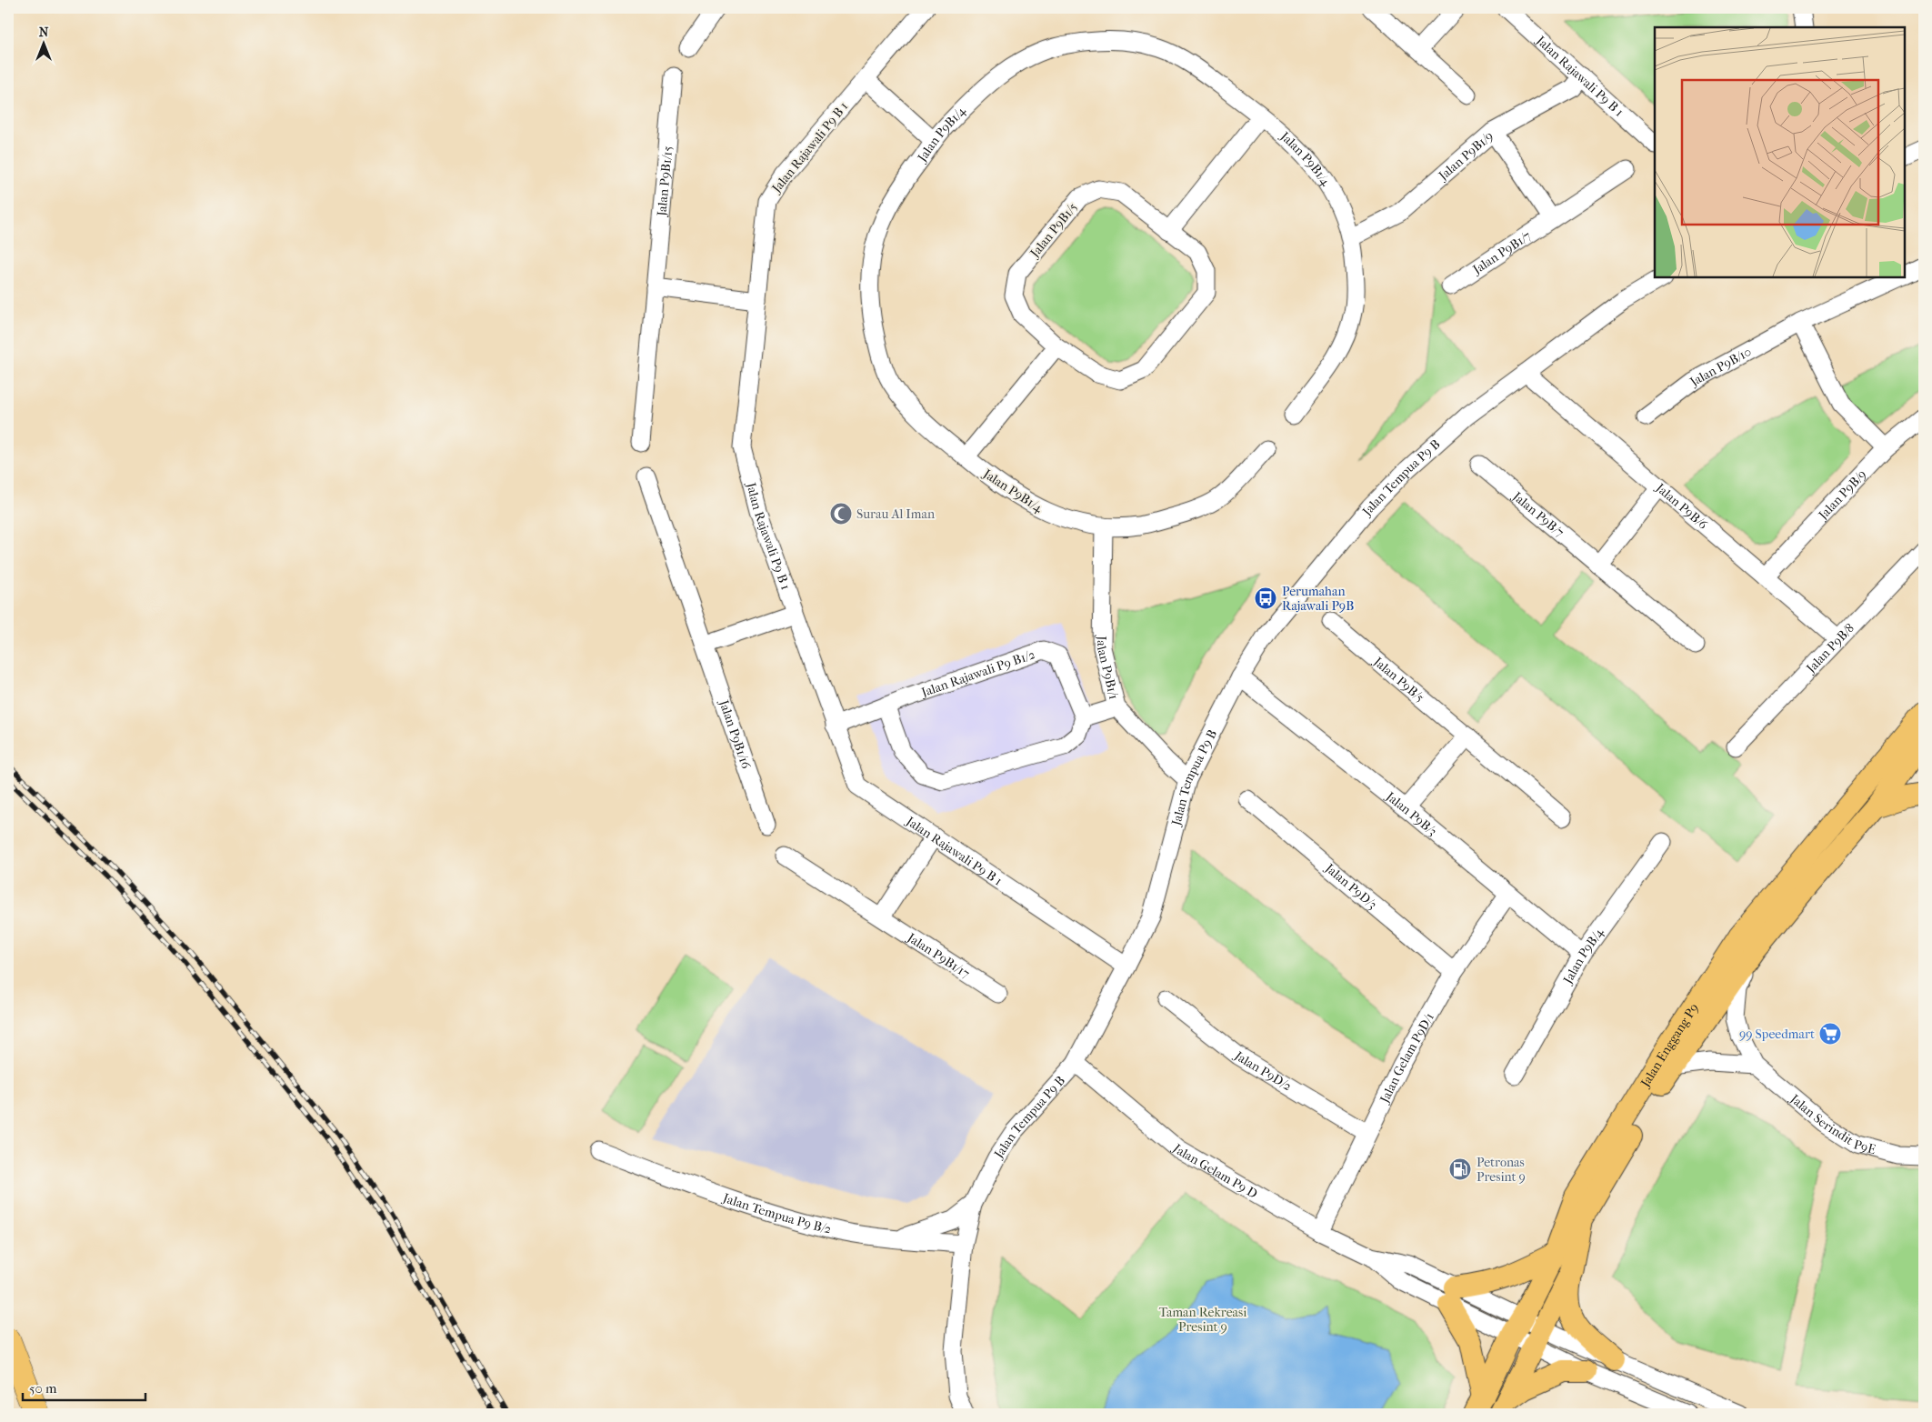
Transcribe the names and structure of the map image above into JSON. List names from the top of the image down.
{
  "streets": {
    "main road": ["Jalan Enggang P9"],
    "street": [
      "Jalan Rajawali P9 B 1",
      "Jalan P9B1/4",
      "Jalan P9B1/9",
      "Jalan P9B1/15",
      "Jalan P9B1/5",
      "Jalan P9B1/7",
      "Jalan P9B/10",
      "Jalan Tempua P9 B",
      "Jalan P9B/9",
      "Jalan P9B/6",
      "Jalan P9B/7",
      "Jalan P9B/8",
      "Jalan P9B1/1",
      "Jalan Rajawali P9 B1/2",
      "Jalan P9B/5",
      "Jalan P9B1/16",
      "Jalan P9B/3",
      "Jalan P9D/3",
      "Jalan P9B1/17",
      "Jalan P9B/4",
      "Jalan Gelam P9D/1",
      "Jalan P9D/2",
      "Jalan Serindit P9E",
      "Jalan Gelam P9 D",
      "Jalan Tempua P9 B/2"
    ]
  },
  "crossings": [
    ["Jalan Rajawali P9 B 1", "Jalan P9B1/9"],
    ["Jalan Rajawali P9 B 1", "Jalan Tempua P9 B"],
    ["Jalan Rajawali P9 B 1", "Jalan Rajawali P9 B1/2"],
    ["Jalan P9B1/4", "Jalan P9B1/9"],
    ["Jalan P9B1/4", "Jalan P9B1/1"],
    ["Jalan Tempua P9 B", "Jalan P9B/6"],
    ["Jalan Tempua P9 B", "Jalan P9B1/1"],
    ["Jalan Tempua P9 B", "Jalan P9B/3"],
    ["Jalan Tempua P9 B", "Jalan Gelam P9 D"],
    ["Jalan Tempua P9 B", "Jalan Tempua P9 B/2"],
    ["Jalan P9B/9", "Jalan P9B/6"],
    ["Jalan P9B/6", "Jalan P9B/8"],
    ["Jalan P9B/3", "Jalan P9B/4"],
    ["Jalan P9B/3", "Jalan Gelam P9D/1"],
    ["Jalan P9D/3", "Jalan Gelam P9D/1"],
    ["Jalan Enggang P9", "Jalan Serindit P9E"],
    ["Jalan Enggang P9", "Jalan Gelam P9 D"],
    ["Jalan Gelam P9D/1", "Jalan P9D/2"],
    ["Jalan Gelam P9D/1", "Jalan Gelam P9 D"]
  ],
  "parks": ["Taman Rekreasi Presint 9"],
  "places": {
    "mosque": ["Surau Al Iman"],
    "bus stop": ["Perumahan Rajawali P9B"],
    "supermarket": ["99 Speedmart"],
    "fuel station": ["Petronas Presint 9"]
  },
  "scale_bar": "50 m",
  "north": "top"
}
